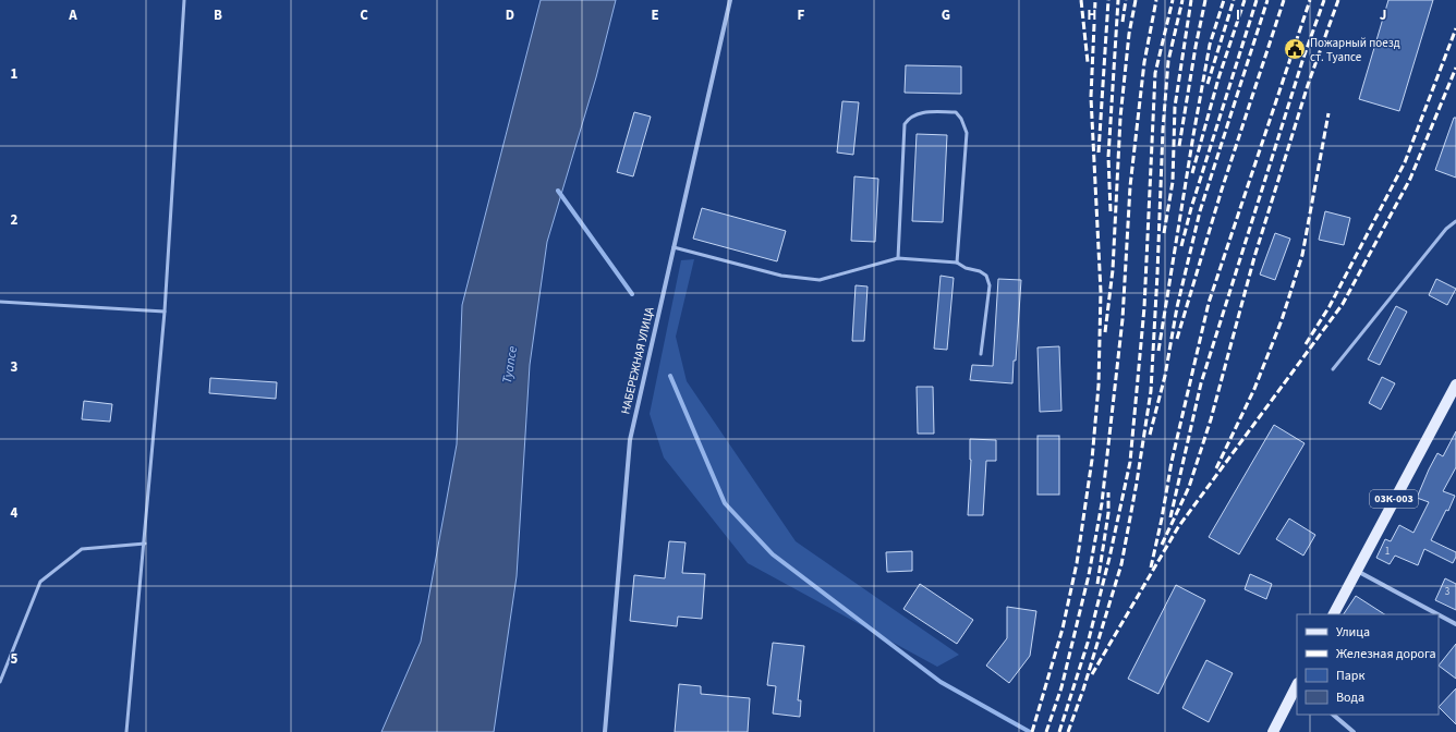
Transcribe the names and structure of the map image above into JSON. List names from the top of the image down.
{
  "streets": {
    "main road": ["03К-003"],
    "street": ["НАБЕРЕЖНАЯ УЛИЦА"]
  },
  "water": ["Туапсе"],
  "places": {
    "public building": ["Пожарный поезд ст. Туапсе"]
  },
  "house_numbers": ["1", "3"],
  "legend": [
    "Улица",
    "Железная дорога",
    "Парк",
    "Вода"
  ],
  "grid": {
    "columns": [
      "A",
      "B",
      "C",
      "D",
      "E",
      "F",
      "G",
      "H",
      "I",
      "J"
    ],
    "rows": [
      "1",
      "2",
      "3",
      "4",
      "5"
    ]
  }
}
